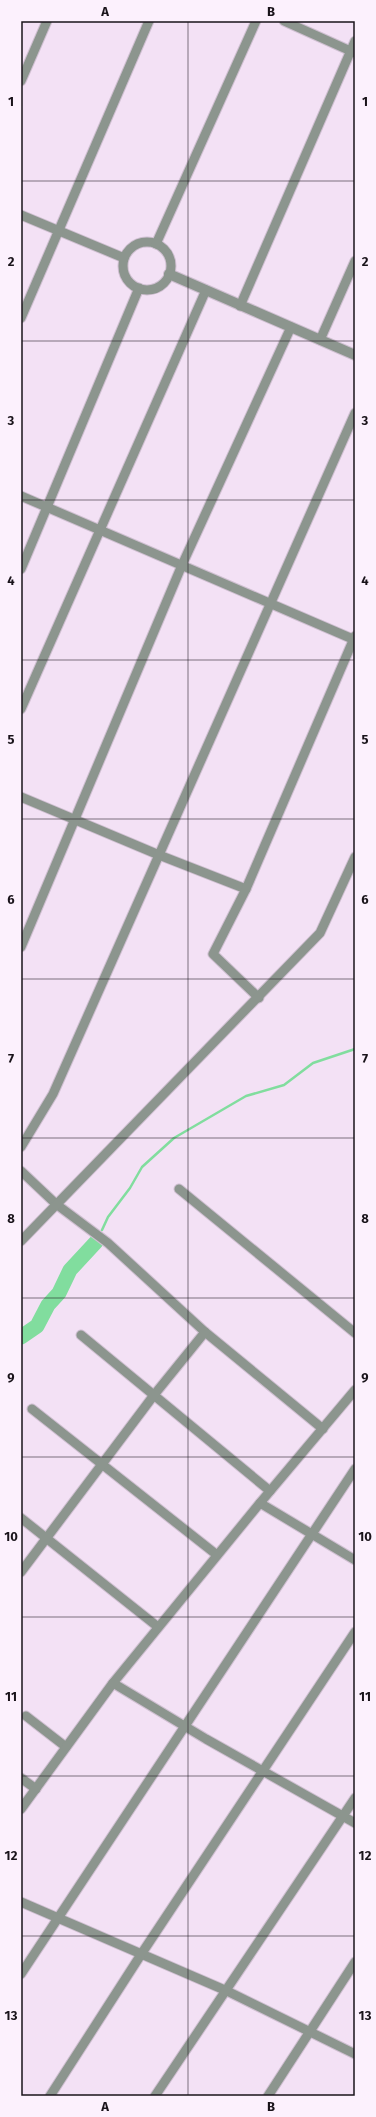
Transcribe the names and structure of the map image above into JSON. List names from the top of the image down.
{
  "grid": {
    "columns": ["A", "B"],
    "rows": [
      "1",
      "2",
      "3",
      "4",
      "5",
      "6",
      "7",
      "8",
      "9",
      "10",
      "11",
      "12",
      "13"
    ]
  }
}
